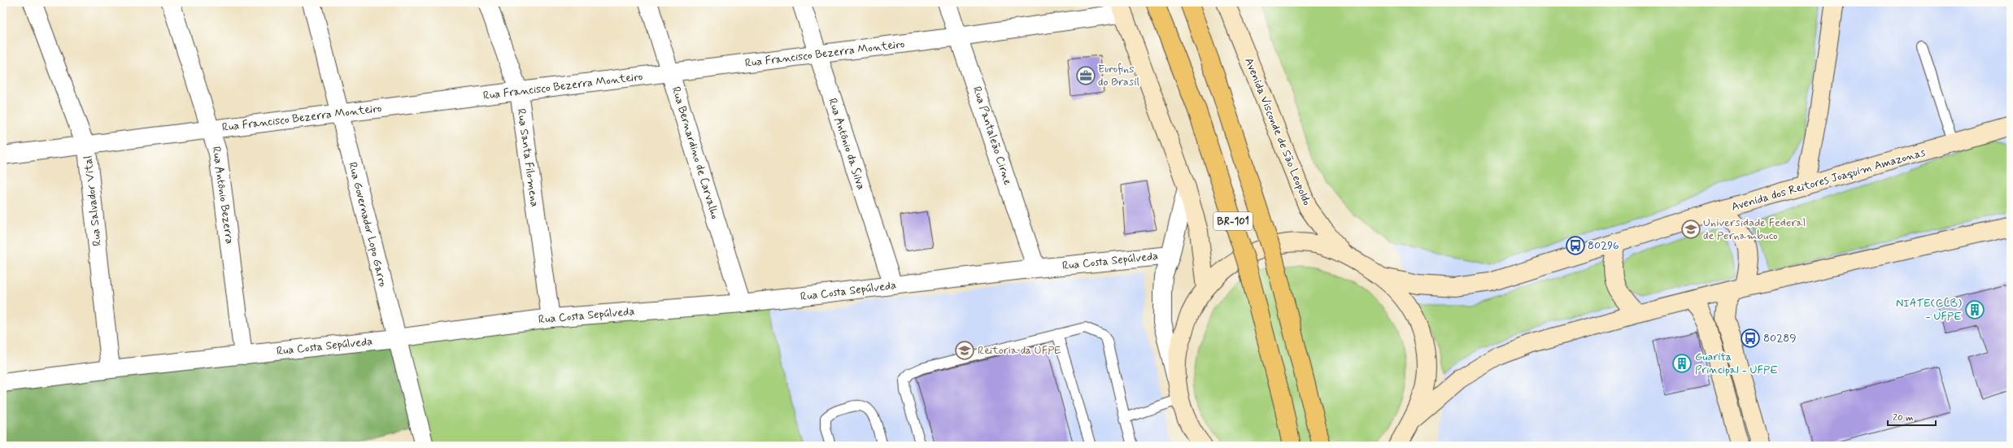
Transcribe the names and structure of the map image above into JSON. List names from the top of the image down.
{
  "streets": {
    "highway": ["BR-101"],
    "street": [
      "Rua Francisco Bezerra Monteiro",
      "Avenida Visconde de São Leopoldo",
      "Rua Pantaleão Cirne",
      "Rua Antônio da Silva",
      "Rua Bernardino de Carvalho",
      "Rua Santa Filomena",
      "Avenida dos Reitores Joaquim Amazonas",
      "Rua Antônio Bezerra",
      "Rua Salvador Vital",
      "Rua Governador Lopo Garro",
      "Rua Costa Sepúlveda"
    ]
  },
  "crossings": [
    ["Rua Francisco Bezerra Monteiro", "Rua Pantaleão Cirne"],
    ["Rua Francisco Bezerra Monteiro", "Rua Antônio da Silva"],
    ["Rua Francisco Bezerra Monteiro", "Rua Bernardino de Carvalho"],
    ["Rua Francisco Bezerra Monteiro", "Rua Santa Filomena"],
    ["Rua Francisco Bezerra Monteiro", "Rua Antônio Bezerra"],
    ["Rua Francisco Bezerra Monteiro", "Rua Salvador Vital"],
    ["Rua Francisco Bezerra Monteiro", "Rua Governador Lopo Garro"],
    ["Rua Pantaleão Cirne", "Rua Costa Sepúlveda"],
    ["Rua Antônio da Silva", "Rua Costa Sepúlveda"],
    ["Rua Bernardino de Carvalho", "Rua Costa Sepúlveda"],
    ["Rua Santa Filomena", "Rua Costa Sepúlveda"],
    ["Rua Antônio Bezerra", "Rua Costa Sepúlveda"],
    ["Rua Salvador Vital", "Rua Costa Sepúlveda"],
    ["Rua Governador Lopo Garro", "Rua Costa Sepúlveda"]
  ],
  "places": {
    "office": ["Eurofins do Brasil"],
    "school or university": ["Universidade Federal de Pernambuco", "Reitoria da UFPE"],
    "bus stop": ["80296", "80289"],
    "building": ["NIATE(CCB) - UFPE", "Guarita Principal - UFPE"]
  },
  "scale_bar": "20 m"
}
